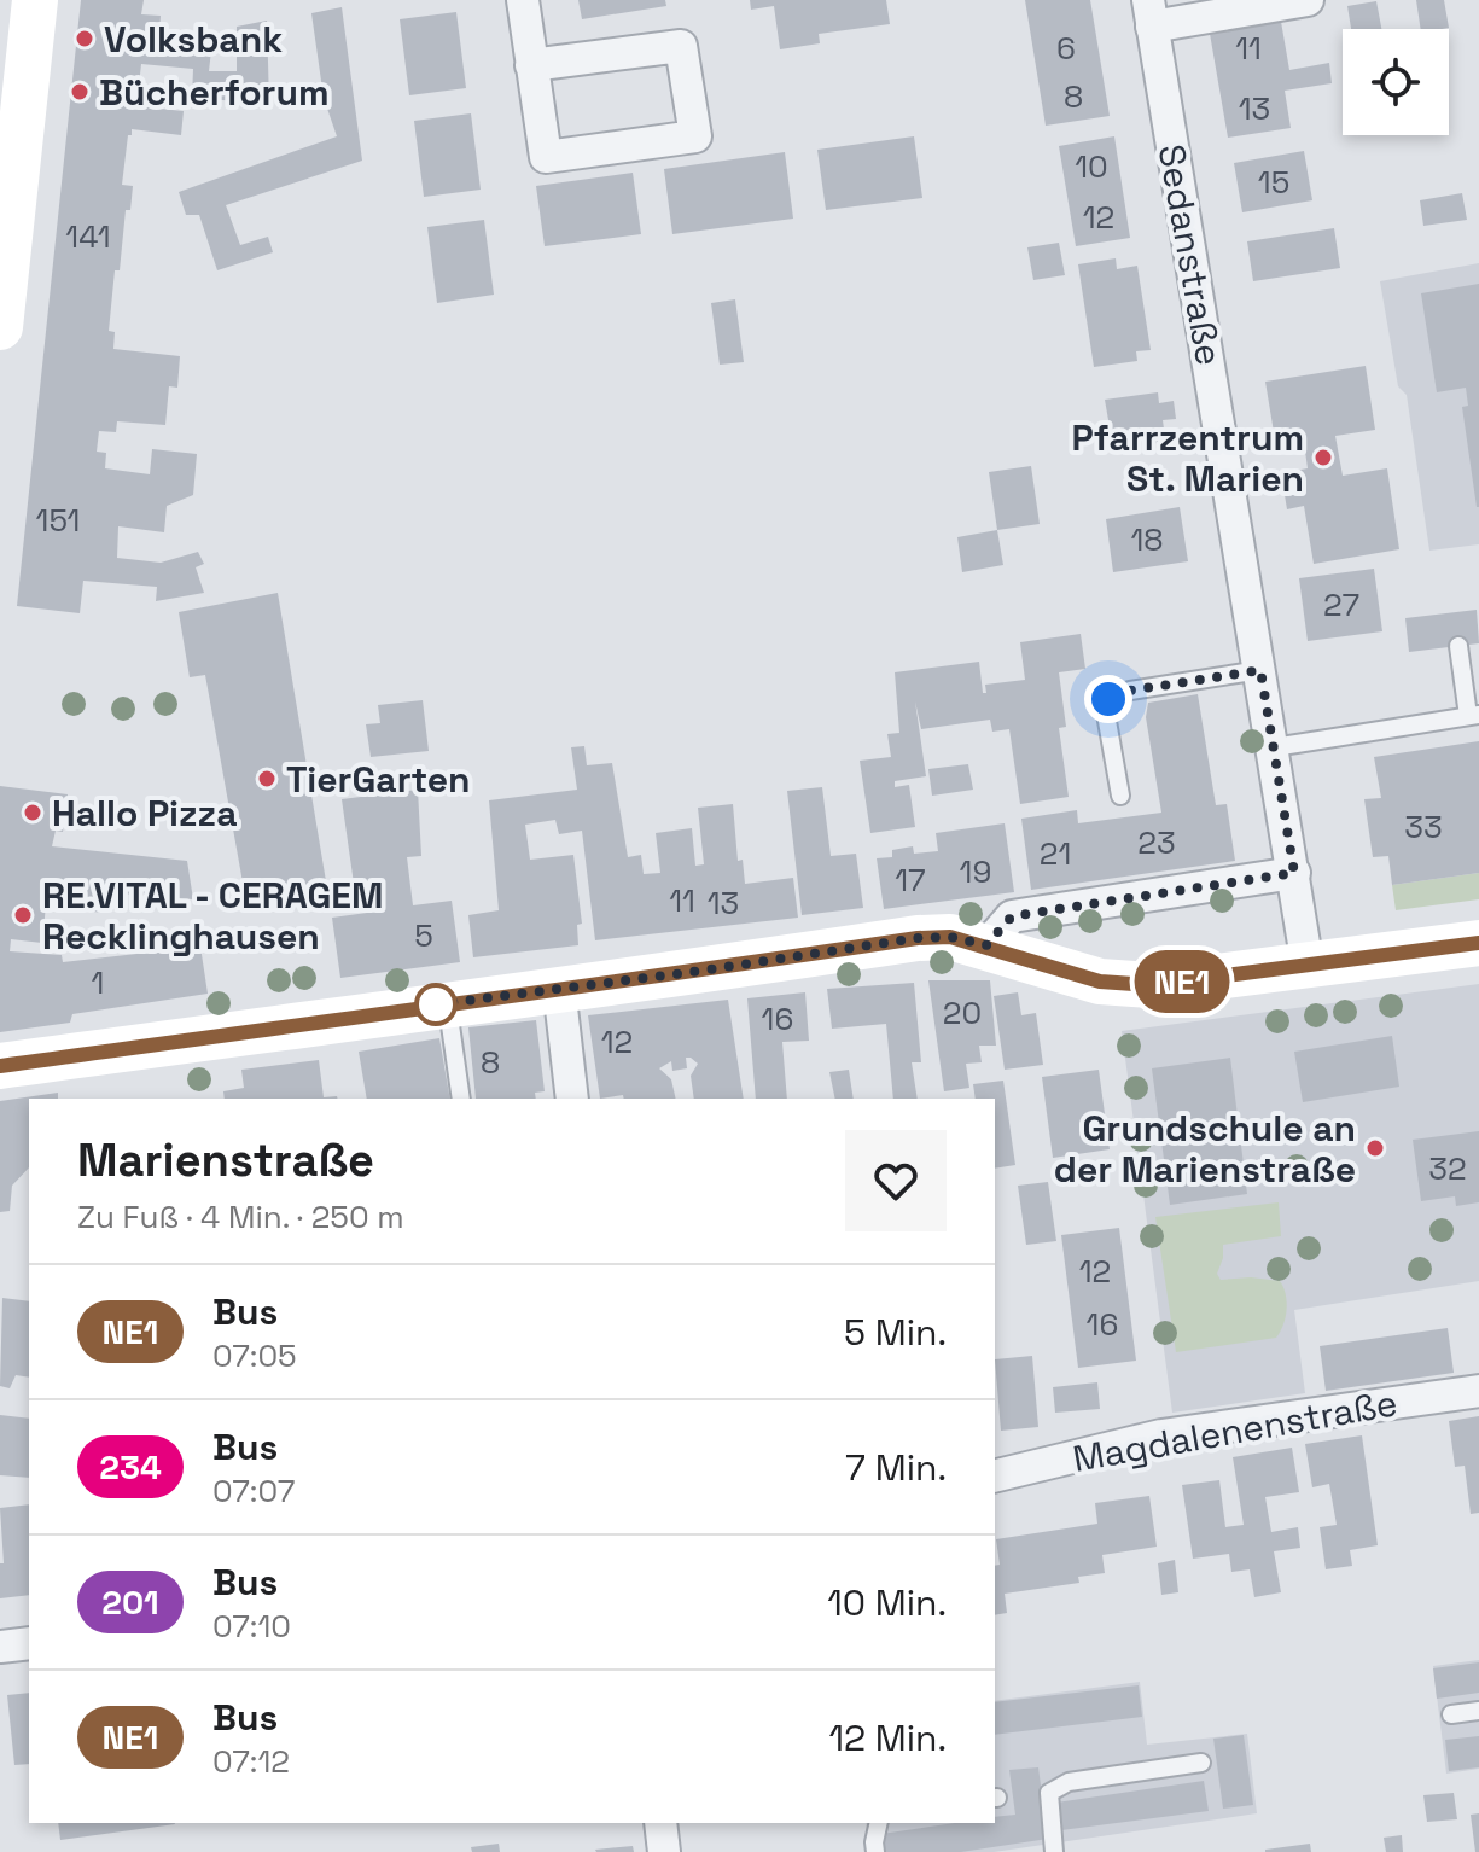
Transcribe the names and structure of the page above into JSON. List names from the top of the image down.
{
  "streets": {
    "street": ["Sedanstraße", "Magdalenenstraße"]
  },
  "places": [
    "Volksbank",
    "Bücherforum",
    "Pfarrzentrum St. Marien",
    "TierGarten",
    "Hallo Pizza",
    "RE.VITAL - CERAGEM Recklinghausen",
    "Grundschule an der Marienstraße"
  ],
  "lines": ["bus line NE1"],
  "house_numbers": [
    "6",
    "11",
    "8",
    "13",
    "10",
    "15",
    "12",
    "141",
    "151",
    "18",
    "27",
    "33",
    "23",
    "21",
    "19",
    "17",
    "11",
    "13",
    "5",
    "1",
    "20",
    "16",
    "12",
    "8",
    "32",
    "12",
    "16"
  ],
  "page": {
    "on_map": "NE1",
    "heading": ["Marienstraße", "Zu Fuß · 4 Min. · 250 m"],
    "list": [
      {
        "mark": "NE1",
        "name": "Bus",
        "note": "07:05",
        "value": "5 Min."
      },
      {
        "mark": "234",
        "name": "Bus",
        "note": "07:07",
        "value": "7 Min."
      },
      {
        "mark": "201",
        "name": "Bus",
        "note": "07:10",
        "value": "10 Min."
      },
      {
        "mark": "NE1",
        "name": "Bus",
        "note": "07:12",
        "value": "12 Min."
      }
    ]
  }
}
